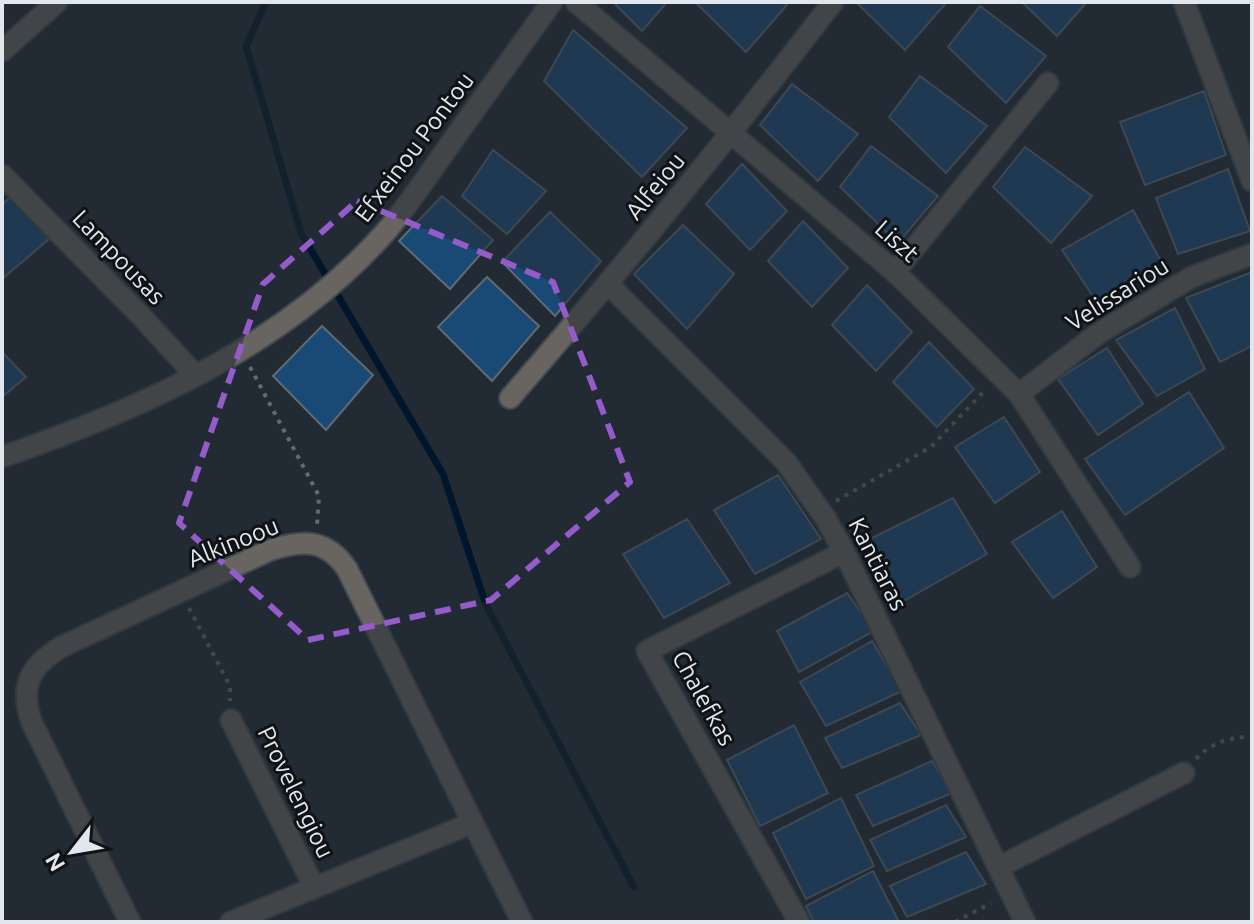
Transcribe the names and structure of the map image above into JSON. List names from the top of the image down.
{
  "streets": {
    "street": [
      "Efxeinou Pontou",
      "Alfeiou",
      "Liszt",
      "Lampousas",
      "Velissariou",
      "Alkinoou",
      "Kantiaras",
      "Chalefkas",
      "Provelengiou"
    ]
  },
  "crossings": [
    ["Efxeinou Pontou", "Lampousas"],
    ["Alfeiou", "Liszt"],
    ["Alfeiou", "Kantiaras"],
    ["Liszt", "Velissariou"],
    ["Alkinoou", "Provelengiou"],
    ["Kantiaras", "Chalefkas"]
  ],
  "north": "bottom left"
}
